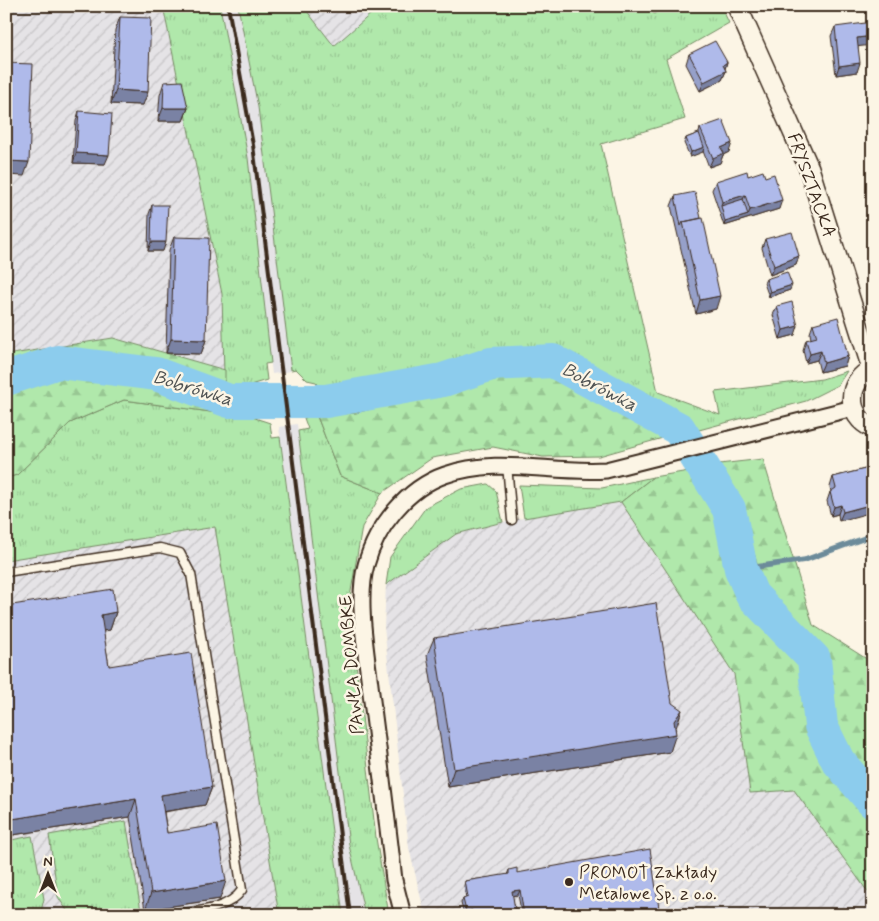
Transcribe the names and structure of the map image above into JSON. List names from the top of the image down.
{
  "streets": {
    "street": ["FRYSZTACKA", "PAWŁA DOMBKE"]
  },
  "water": ["Bobrówka"],
  "places": ["PROMOT Zakłady Metalowe Sp. z o.o."],
  "north": "top"
}
